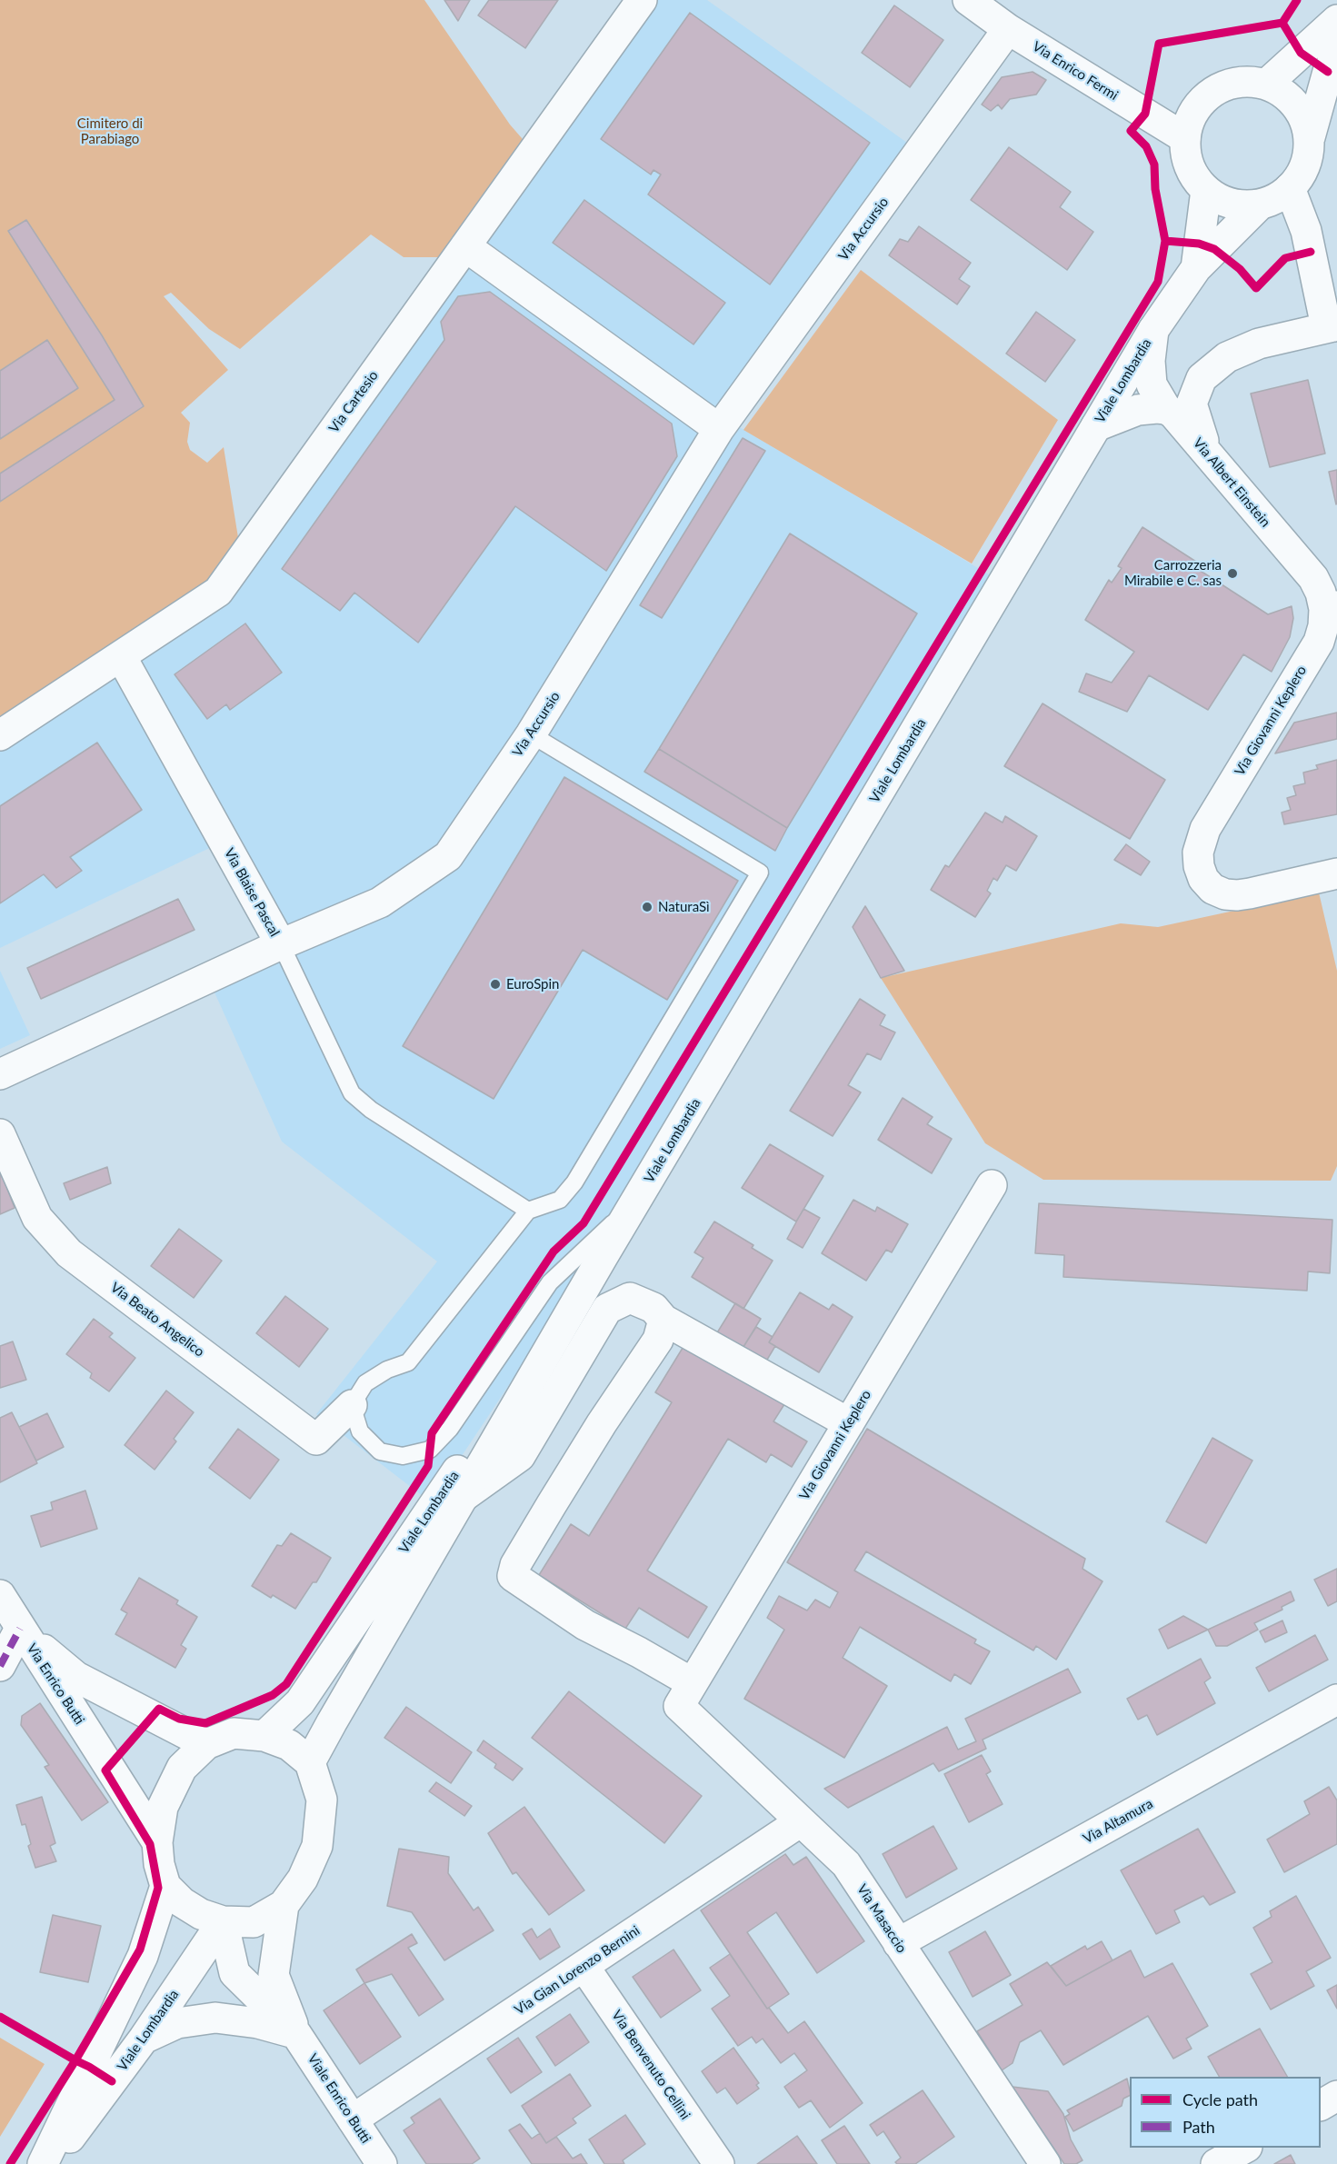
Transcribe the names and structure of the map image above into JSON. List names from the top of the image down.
{
  "streets": {
    "street": [
      "Via Enrico Fermi",
      "Via Accursio",
      "Viale Lombardia",
      "Via Cartesio",
      "Via Albert Einstein",
      "Via Giovanni Keplero",
      "Via Blaise Pascal",
      "Via Beato Angelico",
      "Via Enrico Butti",
      "Via Altamura",
      "Via Masaccio",
      "Via Gian Lorenzo Bernini",
      "Via Benvenuto Cellini",
      "Viale Enrico Butti"
    ]
  },
  "crossings": [
    ["Via Enrico Fermi", "Via Accursio"],
    ["Via Enrico Fermi", "Viale Lombardia"],
    ["Via Accursio", "Via Blaise Pascal"],
    ["Viale Lombardia", "Via Albert Einstein"],
    ["Viale Lombardia", "Via Enrico Butti"],
    ["Via Cartesio", "Via Blaise Pascal"],
    ["Via Albert Einstein", "Via Giovanni Keplero"],
    ["Via Giovanni Keplero", "Via Masaccio"],
    ["Via Altamura", "Via Masaccio"],
    ["Via Masaccio", "Via Gian Lorenzo Bernini"],
    ["Via Gian Lorenzo Bernini", "Via Benvenuto Cellini"],
    ["Via Gian Lorenzo Bernini", "Viale Enrico Butti"]
  ],
  "parks": ["Cimitero di Parabiago"],
  "places": ["Carrozzeria Mirabile e C. sas", "NaturaSì", "EuroSpin"],
  "legend": ["Cycle path", "Path"]
}
